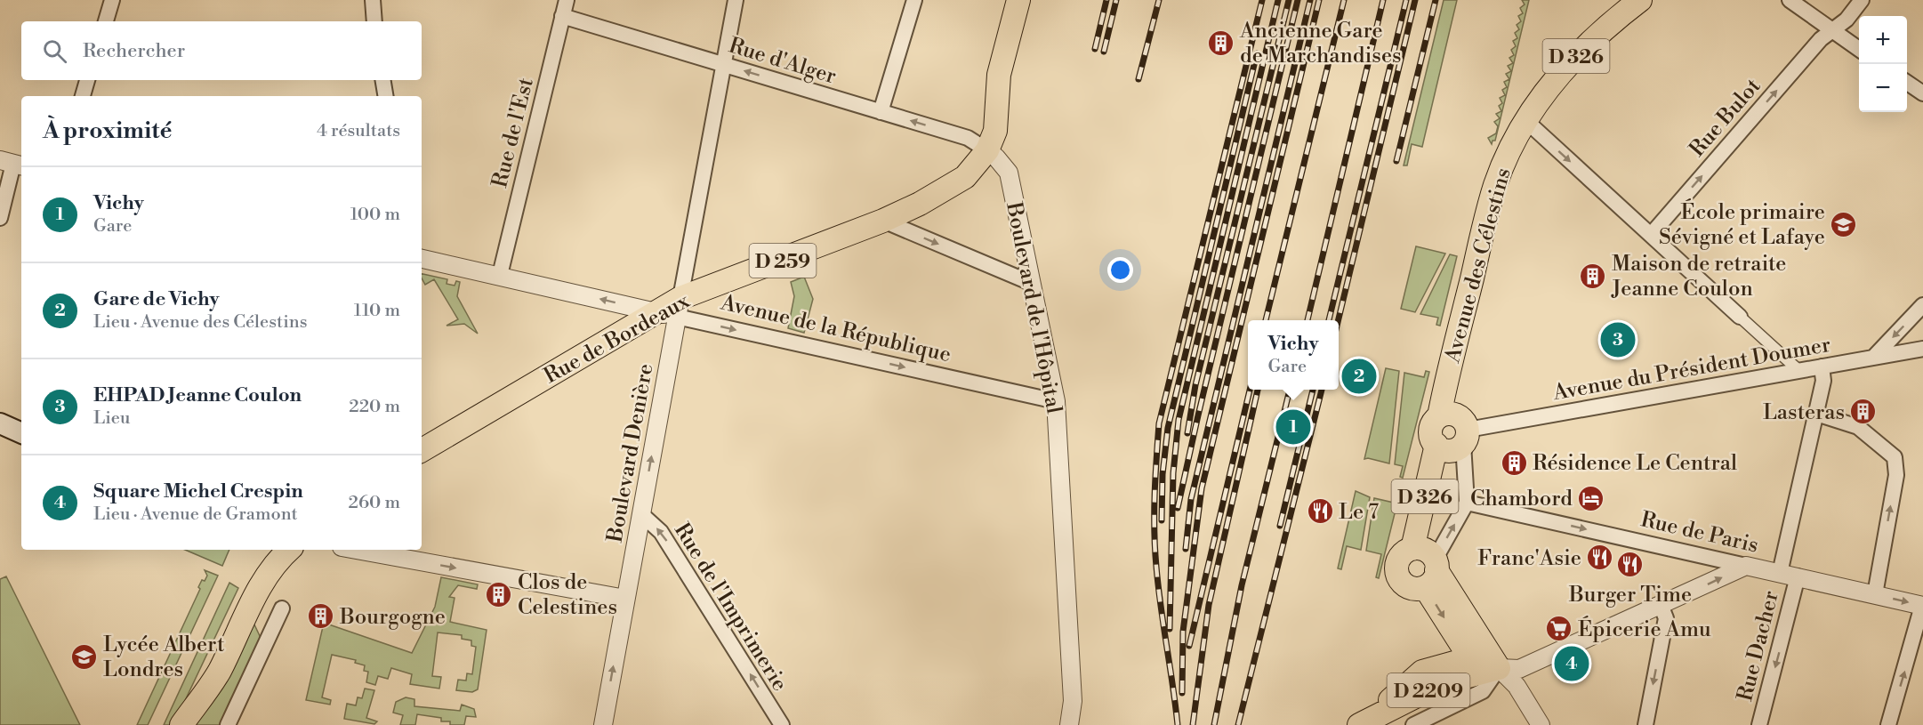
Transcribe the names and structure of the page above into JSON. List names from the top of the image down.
{
  "streets": {
    "main road": [
      "D 326",
      "D 259",
      "Avenue des Célestins",
      "Rue de Bordeaux",
      "D 2209"
    ],
    "street": [
      "Rue d'Alger",
      "Rue Bulot",
      "Rue de l'Est",
      "Boulevard de l'Hôpital",
      "Avenue de la République",
      "Avenue du Président Doumer",
      "Boulevard Denière",
      "Rue de Paris",
      "Rue de l'Imprimerie",
      "Rue Dacher"
    ]
  },
  "crossings": [
    ["D 326", "Avenue des Célestins"],
    ["D 326", "Avenue du Président Doumer"],
    ["Rue d'Alger", "Rue de l'Est"],
    ["Rue d'Alger", "Boulevard de l'Hôpital"],
    ["Rue d'Alger", "Rue de Bordeaux"],
    ["Rue d'Alger", "Boulevard Denière"],
    ["Rue de l'Est", "Avenue de la République"],
    ["Avenue des Célestins", "Avenue du Président Doumer"],
    ["Boulevard de l'Hôpital", "Avenue de la République"],
    ["Boulevard de l'Hôpital", "Rue de Bordeaux"],
    ["Avenue de la République", "Rue de Bordeaux"],
    ["Avenue de la République", "Boulevard Denière"],
    ["Rue de Bordeaux", "Boulevard Denière"],
    ["Boulevard Denière", "Rue de l'Imprimerie"],
    ["Rue de Paris", "Rue Dacher"]
  ],
  "one_way": [
    "Rue d'Alger",
    "Rue Bulot",
    "Boulevard Denière",
    "Rue de Paris",
    "Rue de l'Imprimerie"
  ],
  "places": {
    "building": [
      "Ancienne Gare de Marchandises",
      "Maison de retraite Jeanne Coulon",
      "Lasteras",
      "Résidence Le Central",
      "Clos de Celestines",
      "Bourgogne"
    ],
    "school or university": ["École primaire Sévigné et Lafaye", "Lycée Albert Londres"],
    "hotel": ["Chambord"],
    "restaurant": ["Le 7", "Franc'Asie", "Burger Time"],
    "supermarket": ["Épicerie Amu"]
  },
  "page": {
    "map_buttons": ["+", "−"],
    "search": "Rechercher",
    "heading": ["À proximité", "4 résultats"],
    "list": [
      {
        "mark": "1",
        "name": "Vichy",
        "note": "Gare",
        "value": "100 m"
      },
      {
        "mark": "2",
        "name": "Gare de Vichy",
        "note": "Lieu · Avenue des Célestins",
        "value": "110 m"
      },
      {
        "mark": "3",
        "name": "EHPAD Jeanne Coulon",
        "note": "Lieu",
        "value": "220 m"
      },
      {
        "mark": "4",
        "name": "Square Michel Crespin",
        "note": "Lieu · Avenue de Gramont",
        "value": "260 m"
      }
    ],
    "popup": ["Vichy", "Gare"],
    "pins": [
      "3",
      "2",
      "1",
      "4"
    ]
  }
}
